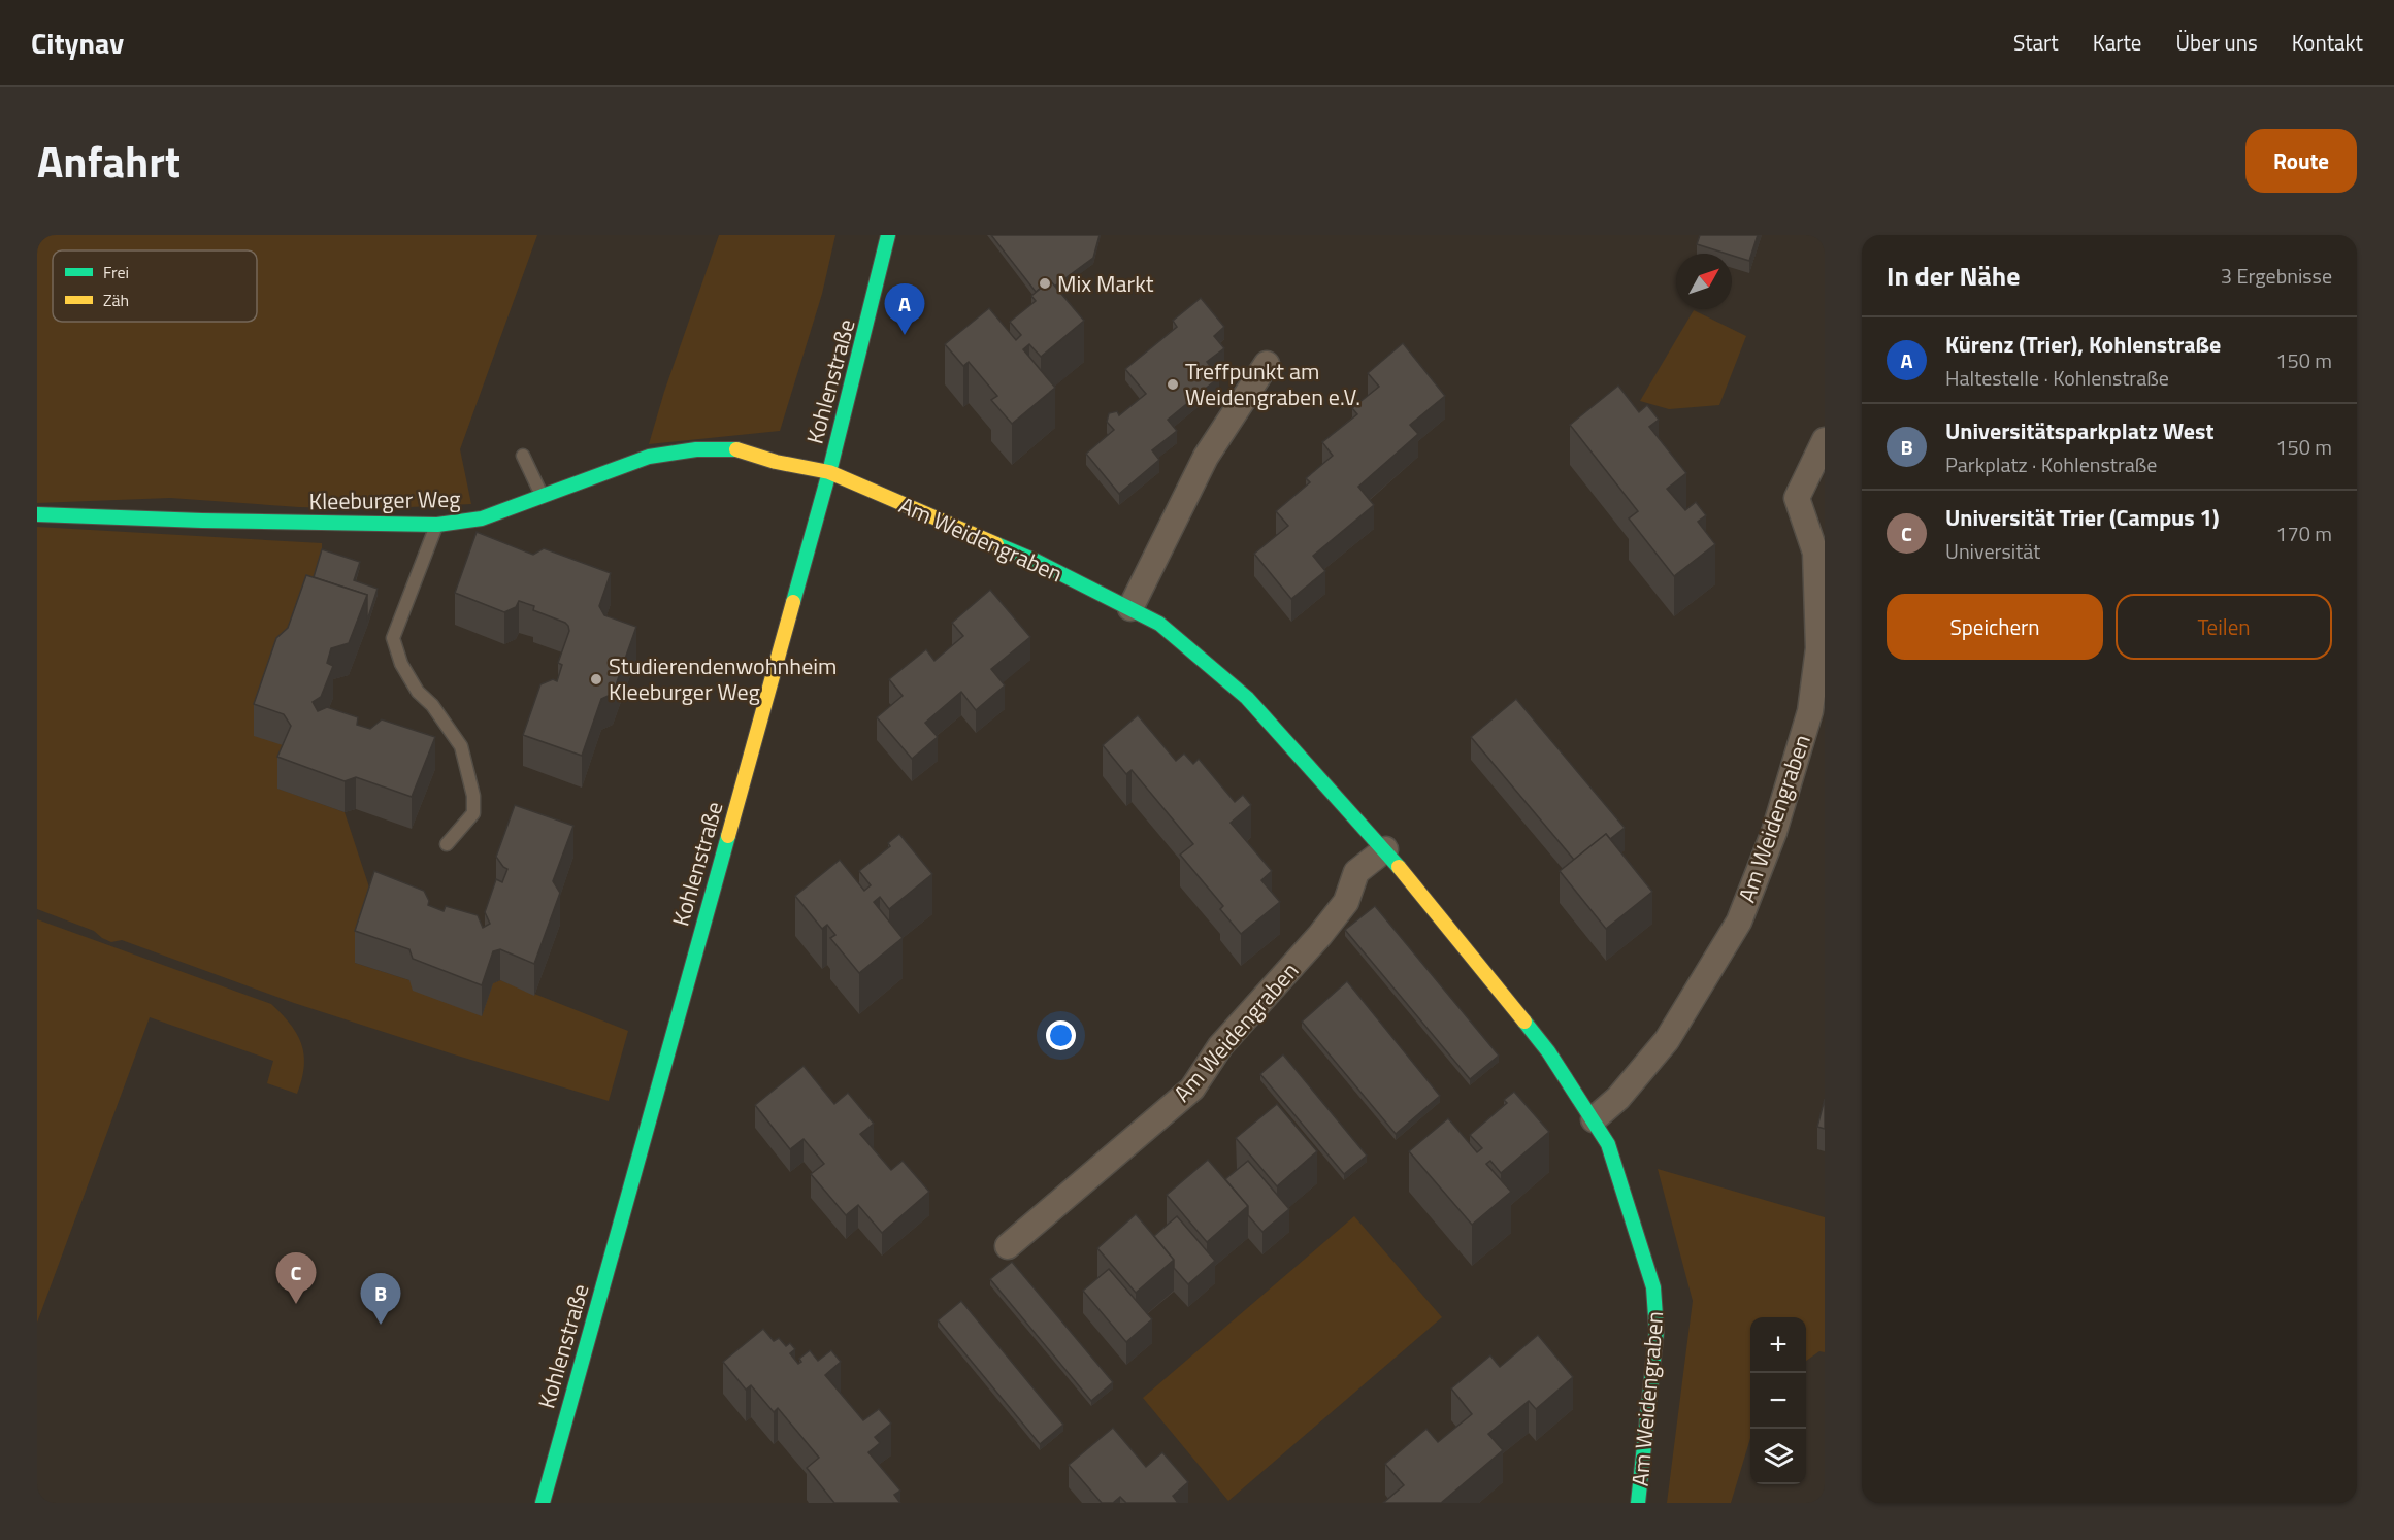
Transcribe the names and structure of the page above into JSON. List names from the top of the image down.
{
  "streets": {
    "street": ["Kohlenstraße", "Kleeburger Weg", "Am Weidengraben"]
  },
  "crossings": [
    ["Kohlenstraße", "Kleeburger Weg"],
    ["Kohlenstraße", "Am Weidengraben"],
    ["Kleeburger Weg", "Am Weidengraben"]
  ],
  "places": ["Mix Markt", "Treffpunkt am Weidengraben e.V.", "Studierendenwohnheim Kleeburger Weg"],
  "legend": ["Frei", "Zäh"],
  "north": "top right",
  "page": {
    "header": "Citynav",
    "nav": [
      "Start",
      "Karte",
      "Über uns",
      "Kontakt"
    ],
    "title": "Anfahrt",
    "buttons": [
      "Route",
      ["Speichern", "Teilen"]
    ],
    "heading": ["In der Nähe", "3 Ergebnisse"],
    "pins": ["A", "C", "B"],
    "list": [
      {
        "mark": "A",
        "name": "Kürenz (Trier), Kohlenstraße",
        "note": "Haltestelle · Kohlenstraße",
        "value": "150 m"
      },
      {
        "mark": "B",
        "name": "Universitätsparkplatz West",
        "note": "Parkplatz · Kohlenstraße",
        "value": "150 m"
      },
      {
        "mark": "C",
        "name": "Universität Trier (Campus 1)",
        "note": "Universität",
        "value": "170 m"
      }
    ],
    "map_buttons": ["+", "−"]
  }
}
